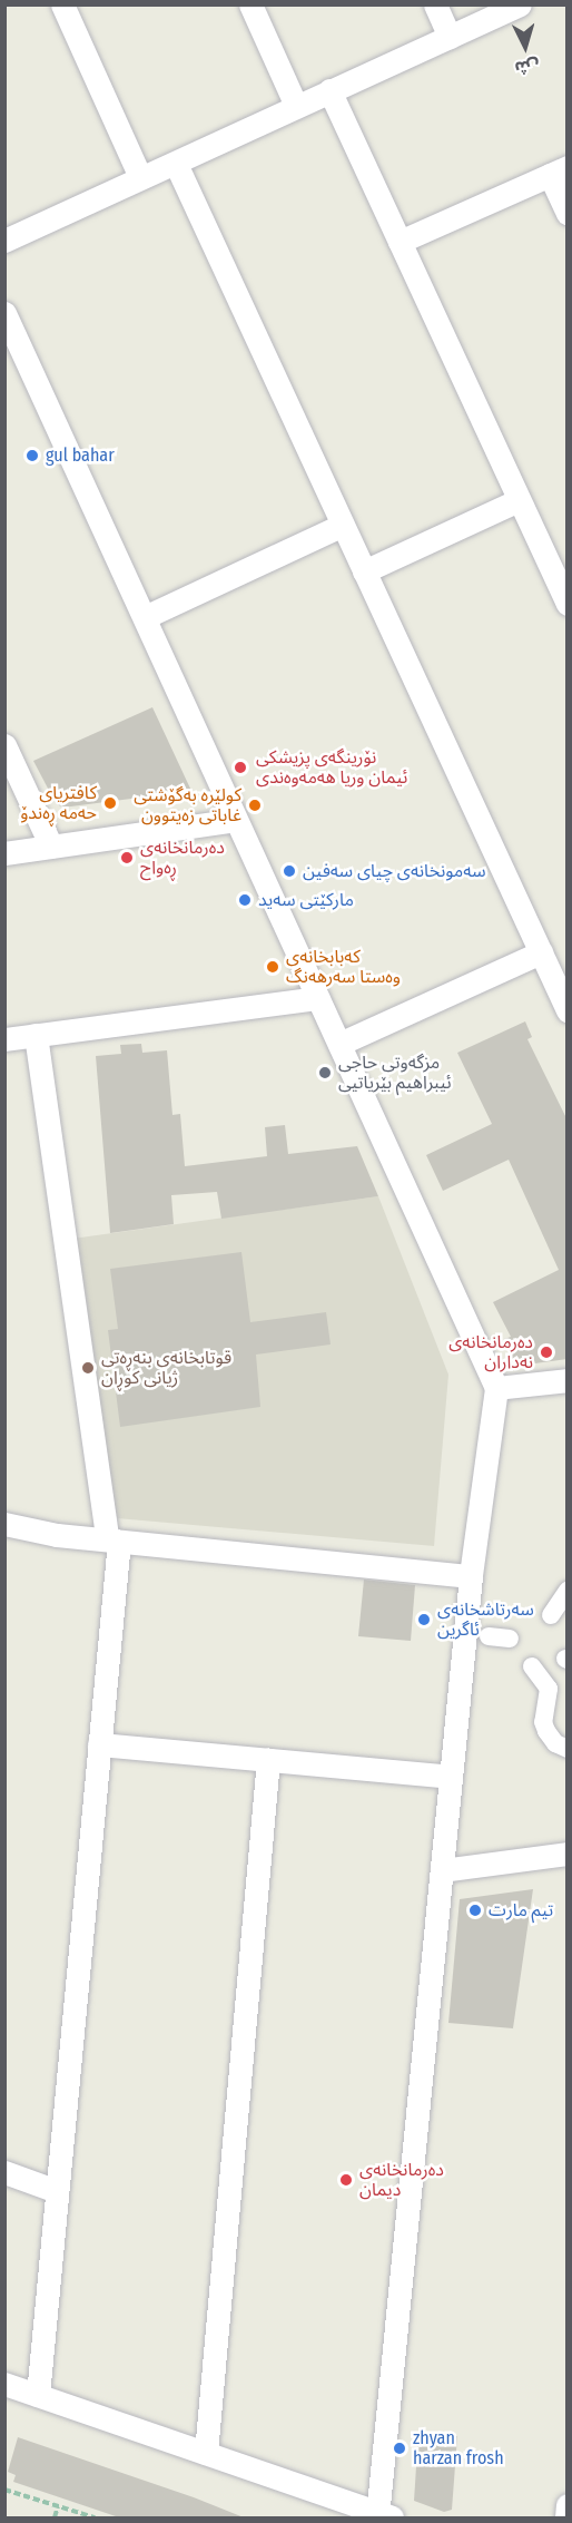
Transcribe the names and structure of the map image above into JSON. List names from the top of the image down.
{
  "places": [
    "gul bahar",
    "نۆرینگەی پزیشکی ئیمان وریا هەمەوەندی",
    "کافتریای حەمە ڕەندۆ",
    "کولێرە بەگۆشتی غاباتی زەیتوون",
    "دەرمانخانەی ڕەواح",
    "سەمونخانەی چیای سەفین",
    "مارکێتی سەید",
    "کەبابخانەی وەستا سەرهەنگ",
    "مزگەوتی حاجی ئیبراهیم بێریاتیی",
    "دەرمانخانەی نەداران",
    "قوتابخانەی بنەڕەتی ژیانی کوڕان",
    "سەرتاشخانەی ئاگرین",
    "تیم مارت",
    "دەرمانخانەی دیمان",
    "zhyan harzan frosh"
  ],
  "north": "bottom"
}
